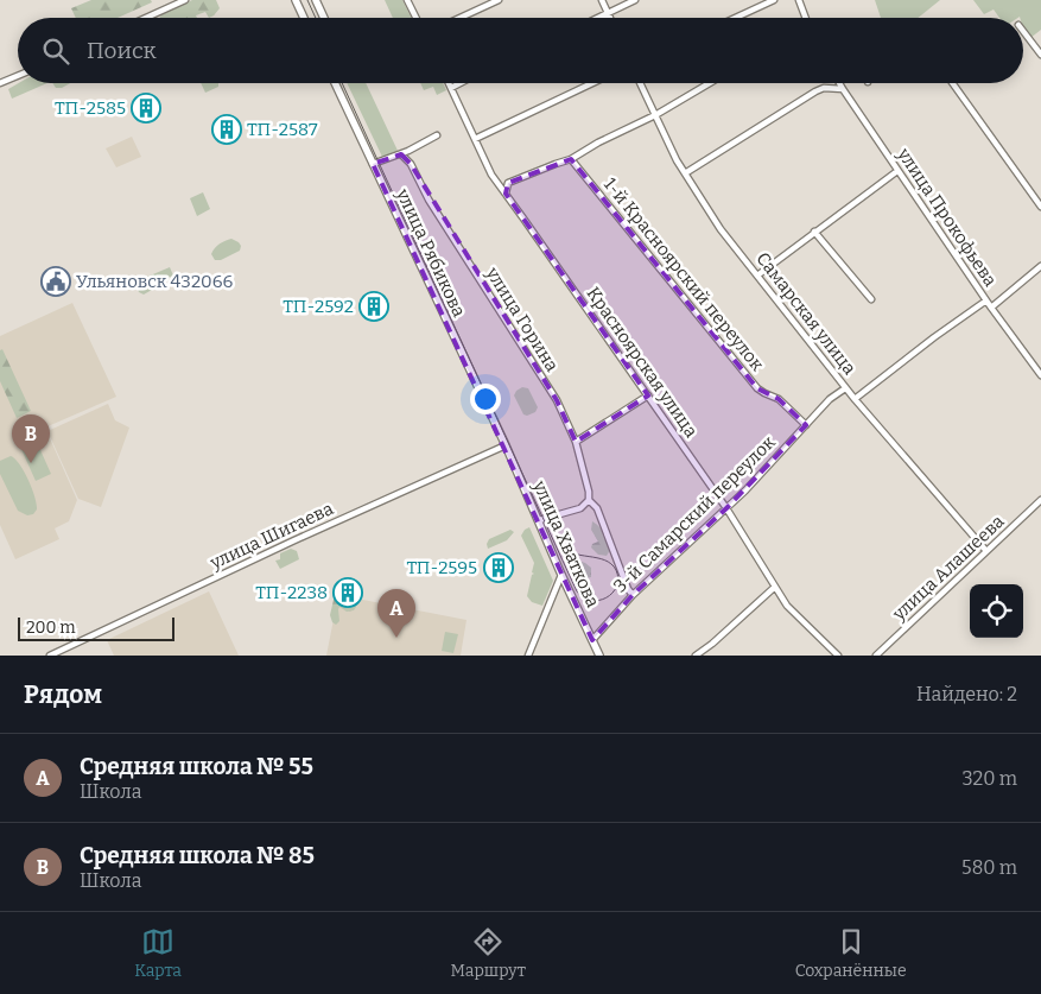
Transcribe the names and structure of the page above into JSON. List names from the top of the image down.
{
  "streets": {
    "main road": ["улица Рябикова", "улица Хваткова"],
    "street": [
      "улица Прокофьева",
      "1-й Красноярский переулок",
      "Самарская улица",
      "улица Горина",
      "Красноярская улица",
      "3-й Самарский переулок",
      "улица Шигаева",
      "улица Алашеева"
    ]
  },
  "crossings": [
    ["улица Рябикова", "улица Шигаева"],
    ["улица Рябикова", "улица Хваткова"],
    ["1-й Красноярский переулок", "3-й Самарский переулок"],
    ["Самарская улица", "3-й Самарский переулок"],
    ["Самарская улица", "улица Алашеева"],
    ["Красноярская улица", "3-й Самарский переулок"],
    ["3-й Самарский переулок", "улица Хваткова"],
    ["улица Шигаева", "улица Хваткова"]
  ],
  "places": {
    "building": [
      "ТП-2585",
      "ТП-2587",
      "ТП-2592",
      "ТП-2595",
      "ТП-2238"
    ],
    "public building": ["Ульяновск 432066"]
  },
  "scale_bar": "200 m",
  "page": {
    "search": "Поиск",
    "pins": ["B", "A"],
    "scale": "200 m",
    "heading": ["Рядом", "Найдено: 2"],
    "list": [
      {
        "mark": "A",
        "name": "Средняя школа № 55",
        "note": "Школа",
        "value": "320 m"
      },
      {
        "mark": "B",
        "name": "Средняя школа № 85",
        "note": "Школа",
        "value": "580 m"
      }
    ],
    "nav": ["Карта", "Маршрут", "Сохранённые"]
  }
}
